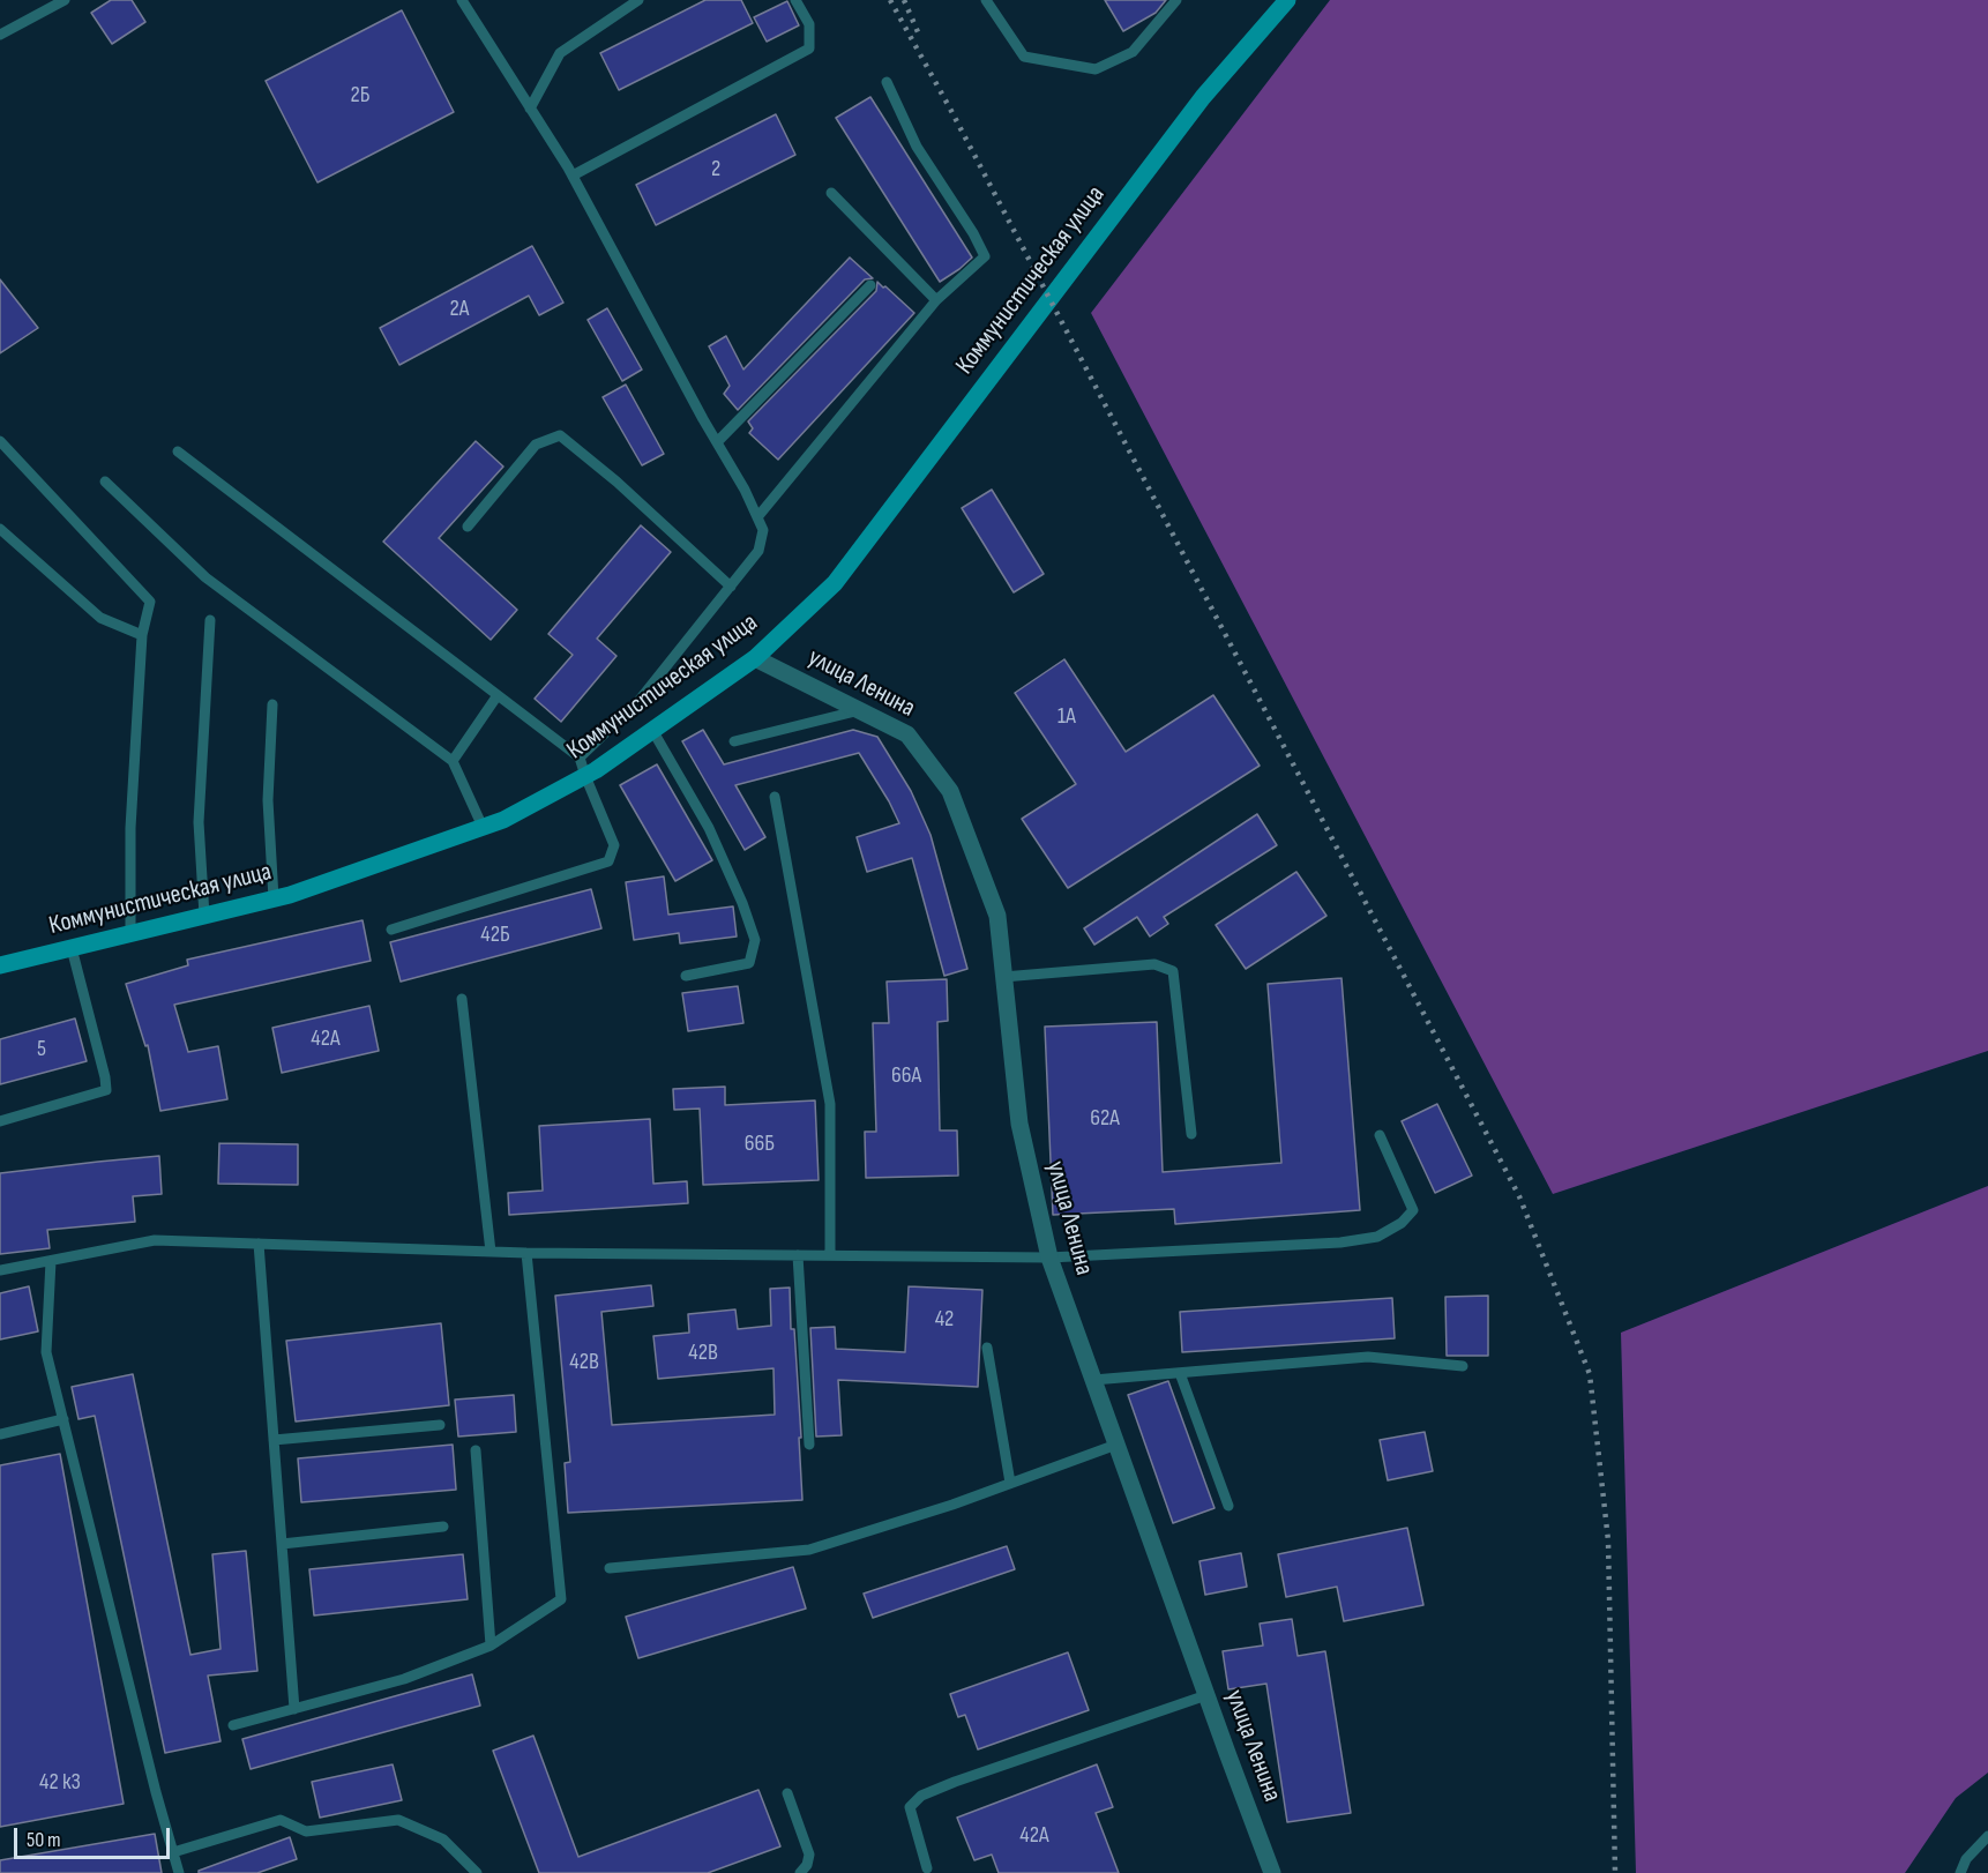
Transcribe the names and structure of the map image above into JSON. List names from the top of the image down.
{
  "streets": {
    "main road": ["Коммунистическая улица"],
    "street": ["улица Ленина"]
  },
  "crossings": [
    ["Коммунистическая улица", "улица Ленина"]
  ],
  "house_numbers": [
    "2Б",
    "2",
    "2А",
    "1А",
    "42Б",
    "42А",
    "5",
    "66А",
    "62А",
    "66Б",
    "42",
    "42В",
    "42В",
    "42 к3",
    "42А"
  ],
  "scale_bar": "50 m"
}
